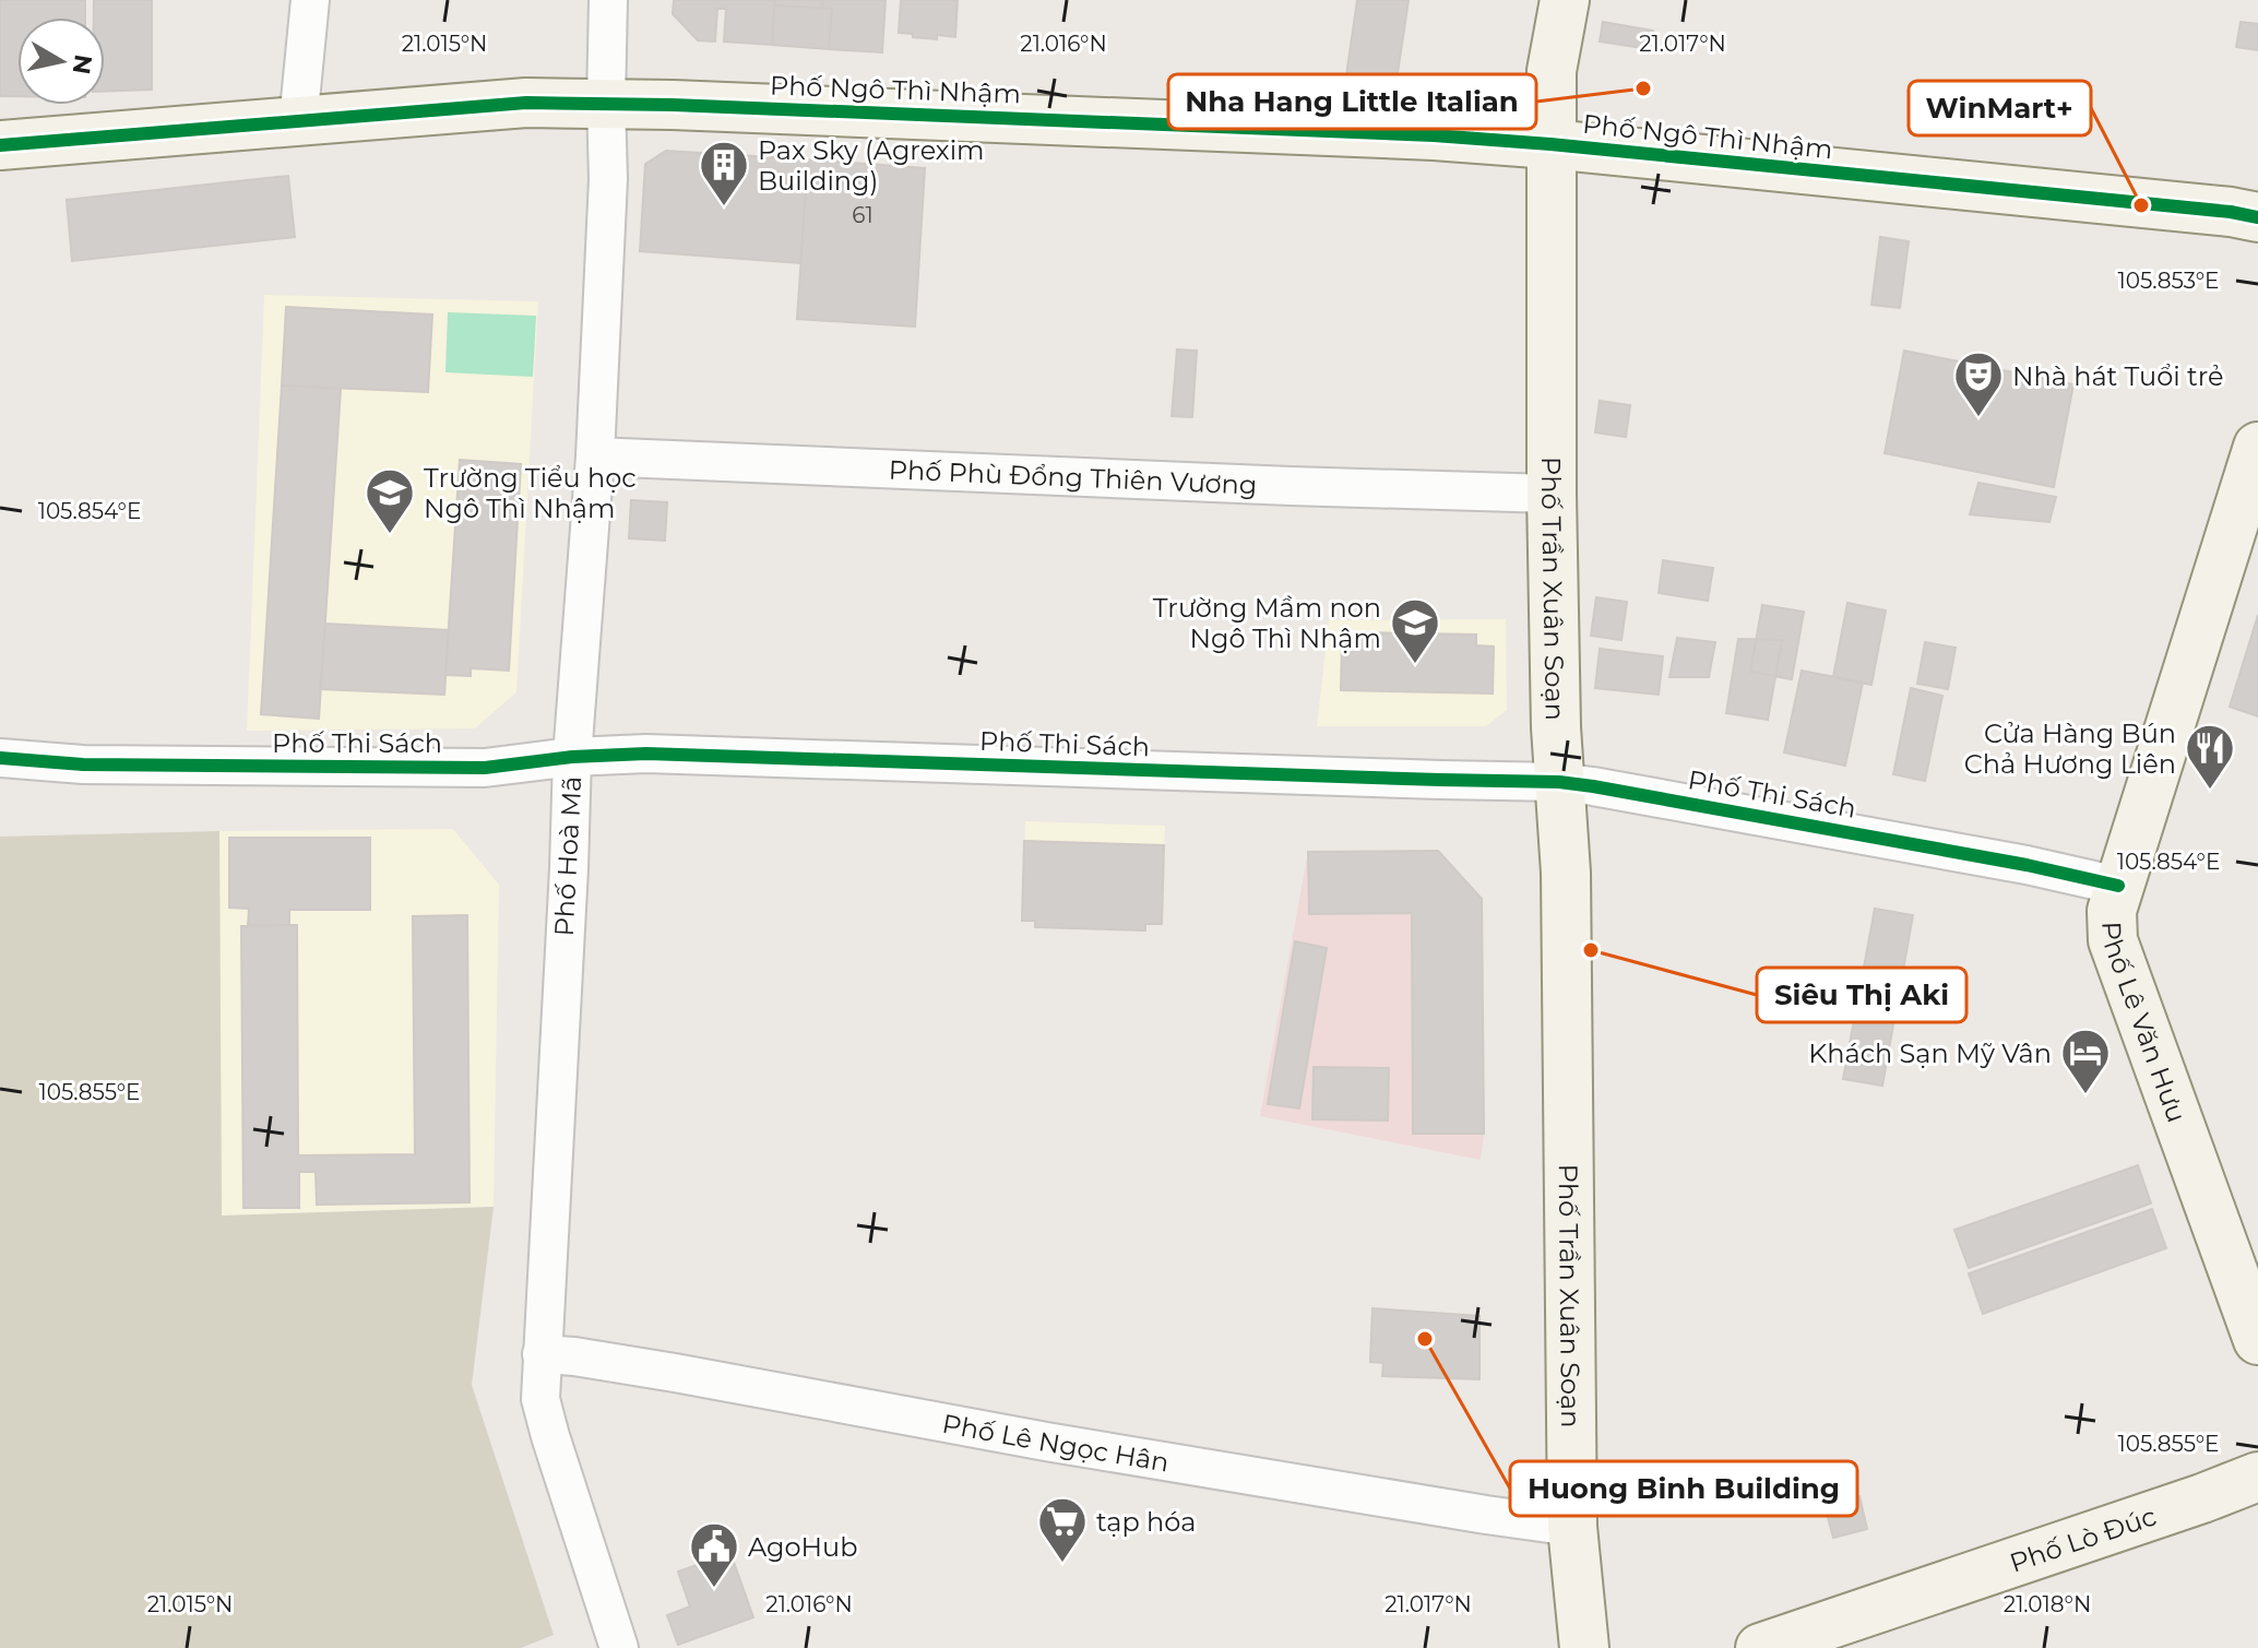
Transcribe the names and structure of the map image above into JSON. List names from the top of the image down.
{
  "streets": {
    "street": [
      "Phố Ngô Thì Nhậm",
      "Phố Phù Đổng Thiên Vương",
      "Phố Trần Xuân Soạn",
      "Phố Thi Sách",
      "Phố Hoà Mã",
      "Phố Lê Văn Hưu",
      "Phố Lê Ngọc Hân",
      "Phố Lò Đúc"
    ]
  },
  "crossings": [
    ["Phố Ngô Thì Nhậm", "Phố Trần Xuân Soạn"],
    ["Phố Ngô Thì Nhậm", "Phố Hoà Mã"],
    ["Phố Phù Đổng Thiên Vương", "Phố Trần Xuân Soạn"],
    ["Phố Phù Đổng Thiên Vương", "Phố Hoà Mã"],
    ["Phố Trần Xuân Soạn", "Phố Thi Sách"],
    ["Phố Trần Xuân Soạn", "Phố Lê Ngọc Hân"],
    ["Phố Thi Sách", "Phố Hoà Mã"],
    ["Phố Thi Sách", "Phố Lê Văn Hưu"],
    ["Phố Hoà Mã", "Phố Lê Ngọc Hân"]
  ],
  "places": {
    "other": [
      "Nha Hang Little Italian",
      "WinMart+",
      "Siêu Thị Aki",
      "Huong Binh Building"
    ],
    "building": ["Pax Sky (Agrexim Building)"],
    "theatre": ["Nhà hát Tuổi trẻ"],
    "school or university": ["Trường Tiểu học Ngô Thì Nhậm", "Trường Mầm non Ngô Thì Nhậm"],
    "restaurant": ["Cửa Hàng Bún Chả Hương Liên"],
    "hotel": ["Khách Sạn Mỹ Vân"],
    "supermarket": ["tạp hóa"],
    "public building": ["AgoHub"]
  },
  "house_numbers": ["61"],
  "north": "right",
  "coordinates": [
    "21.015°N",
    "21.016°N",
    "21.017°N",
    "105.853°E",
    "105.854°E",
    "105.855°E",
    "21.018°N"
  ]
}
